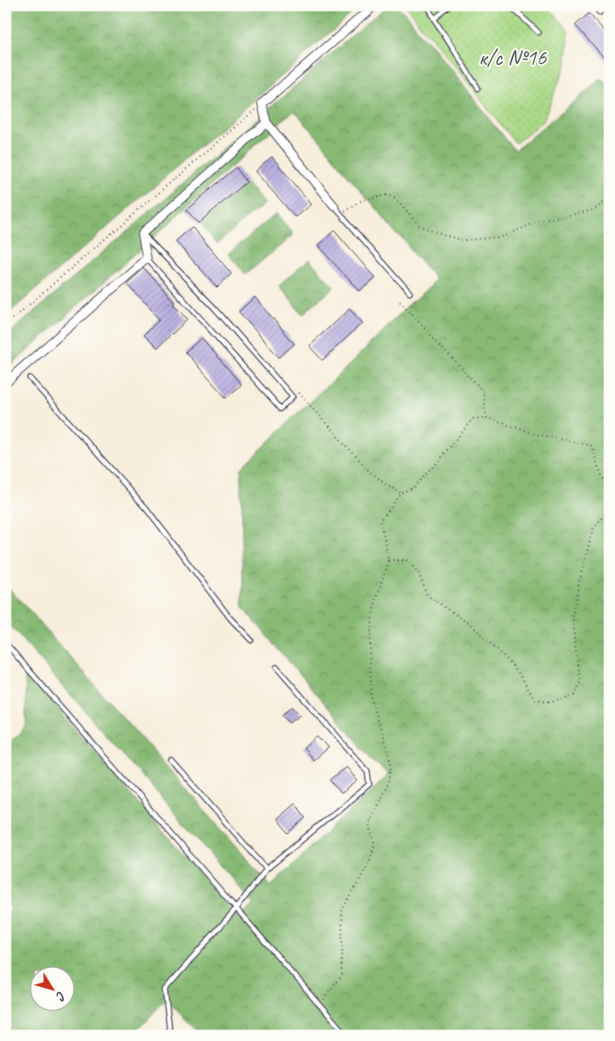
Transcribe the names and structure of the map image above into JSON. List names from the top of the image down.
{
  "parks": ["к/с №16"],
  "north": "bottom right"
}
